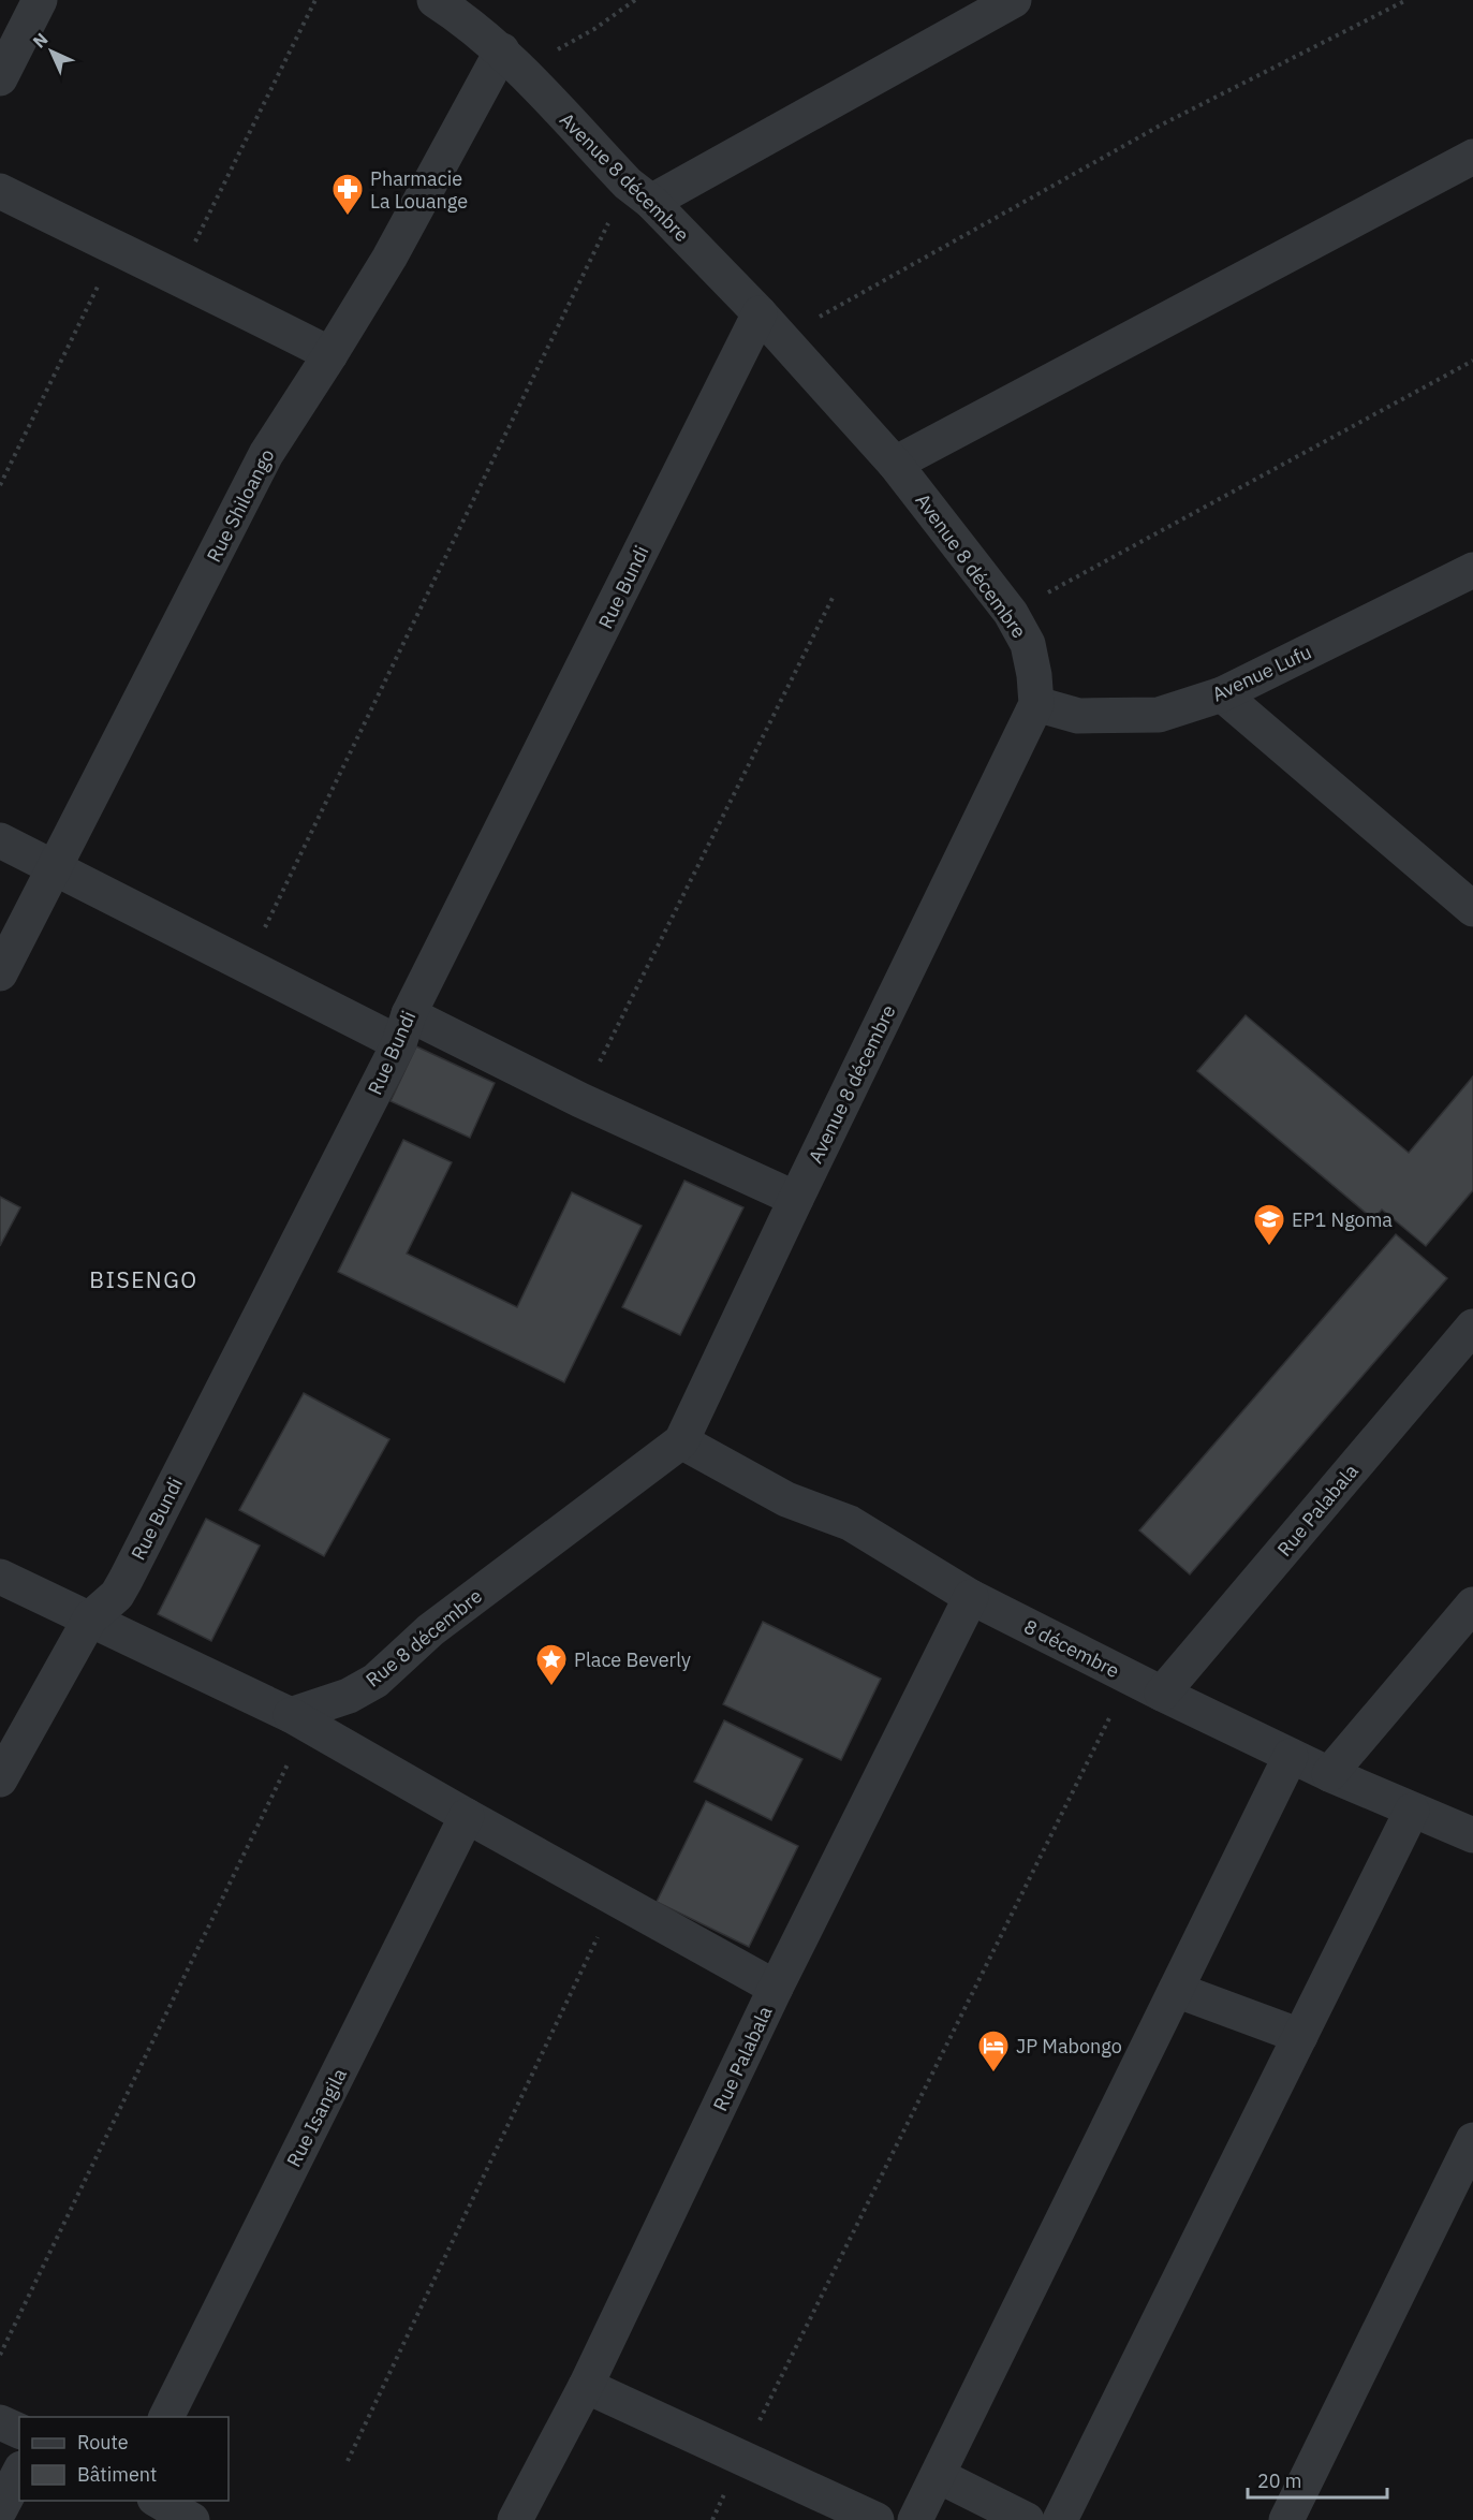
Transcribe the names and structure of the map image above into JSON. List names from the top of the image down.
{
  "streets": {
    "street": [
      "Avenue 8 décembre",
      "Rue Shiloango",
      "Rue Bundi",
      "Avenue Lufu",
      "Rue Palabala",
      "Rue 8 décembre",
      "8 décembre",
      "Rue Isangila"
    ]
  },
  "crossings": [
    ["Avenue 8 décembre", "Rue Shiloango"],
    ["Avenue 8 décembre", "Rue Bundi"],
    ["Avenue 8 décembre", "Avenue Lufu"],
    ["Avenue 8 décembre", "Rue 8 décembre"],
    ["Avenue 8 décembre", "8 décembre"],
    ["Rue Palabala", "8 décembre"],
    ["Rue 8 décembre", "8 décembre"]
  ],
  "districts": ["BISENGO"],
  "places": {
    "pharmacy": ["Pharmacie La Louange"],
    "school or university": ["EP1 Ngoma"],
    "place": ["Place Beverly"],
    "hotel": ["JP Mabongo"]
  },
  "legend": ["Route", "Bâtiment"],
  "scale_bar": "20 m",
  "north": "top left"
}
